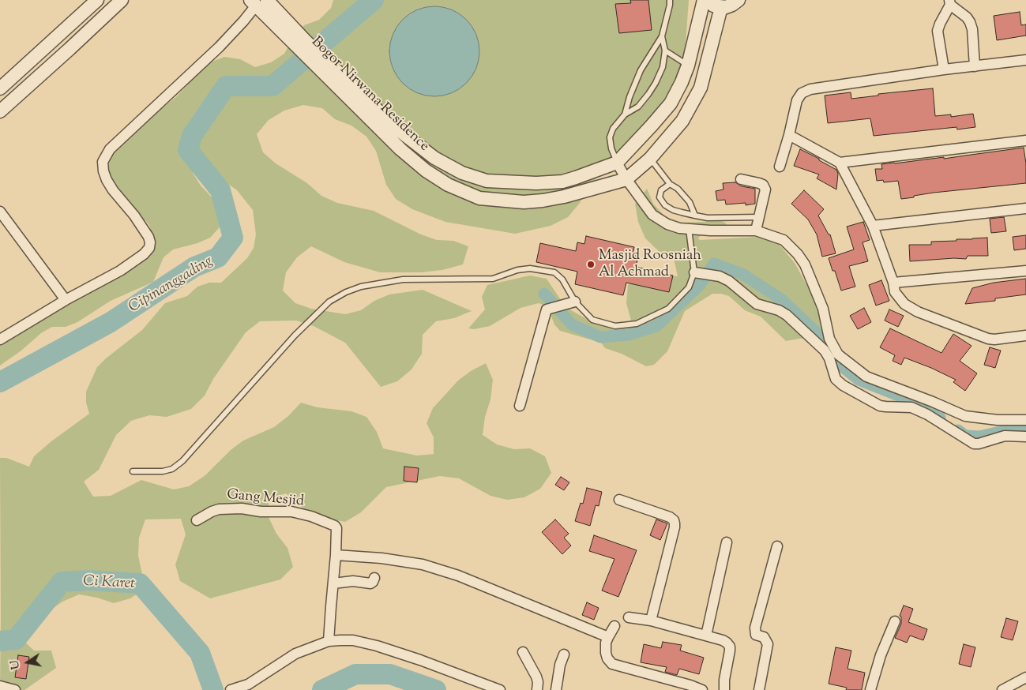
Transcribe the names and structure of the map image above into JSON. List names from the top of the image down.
{
  "streets": {
    "street": ["Bogor Nirwana Residence", "Gang Mesjid"]
  },
  "water": ["Cipinanggading", "Ci Karet"],
  "places": ["Masjid Roosniah Al Achmad"],
  "north": "left"
}
